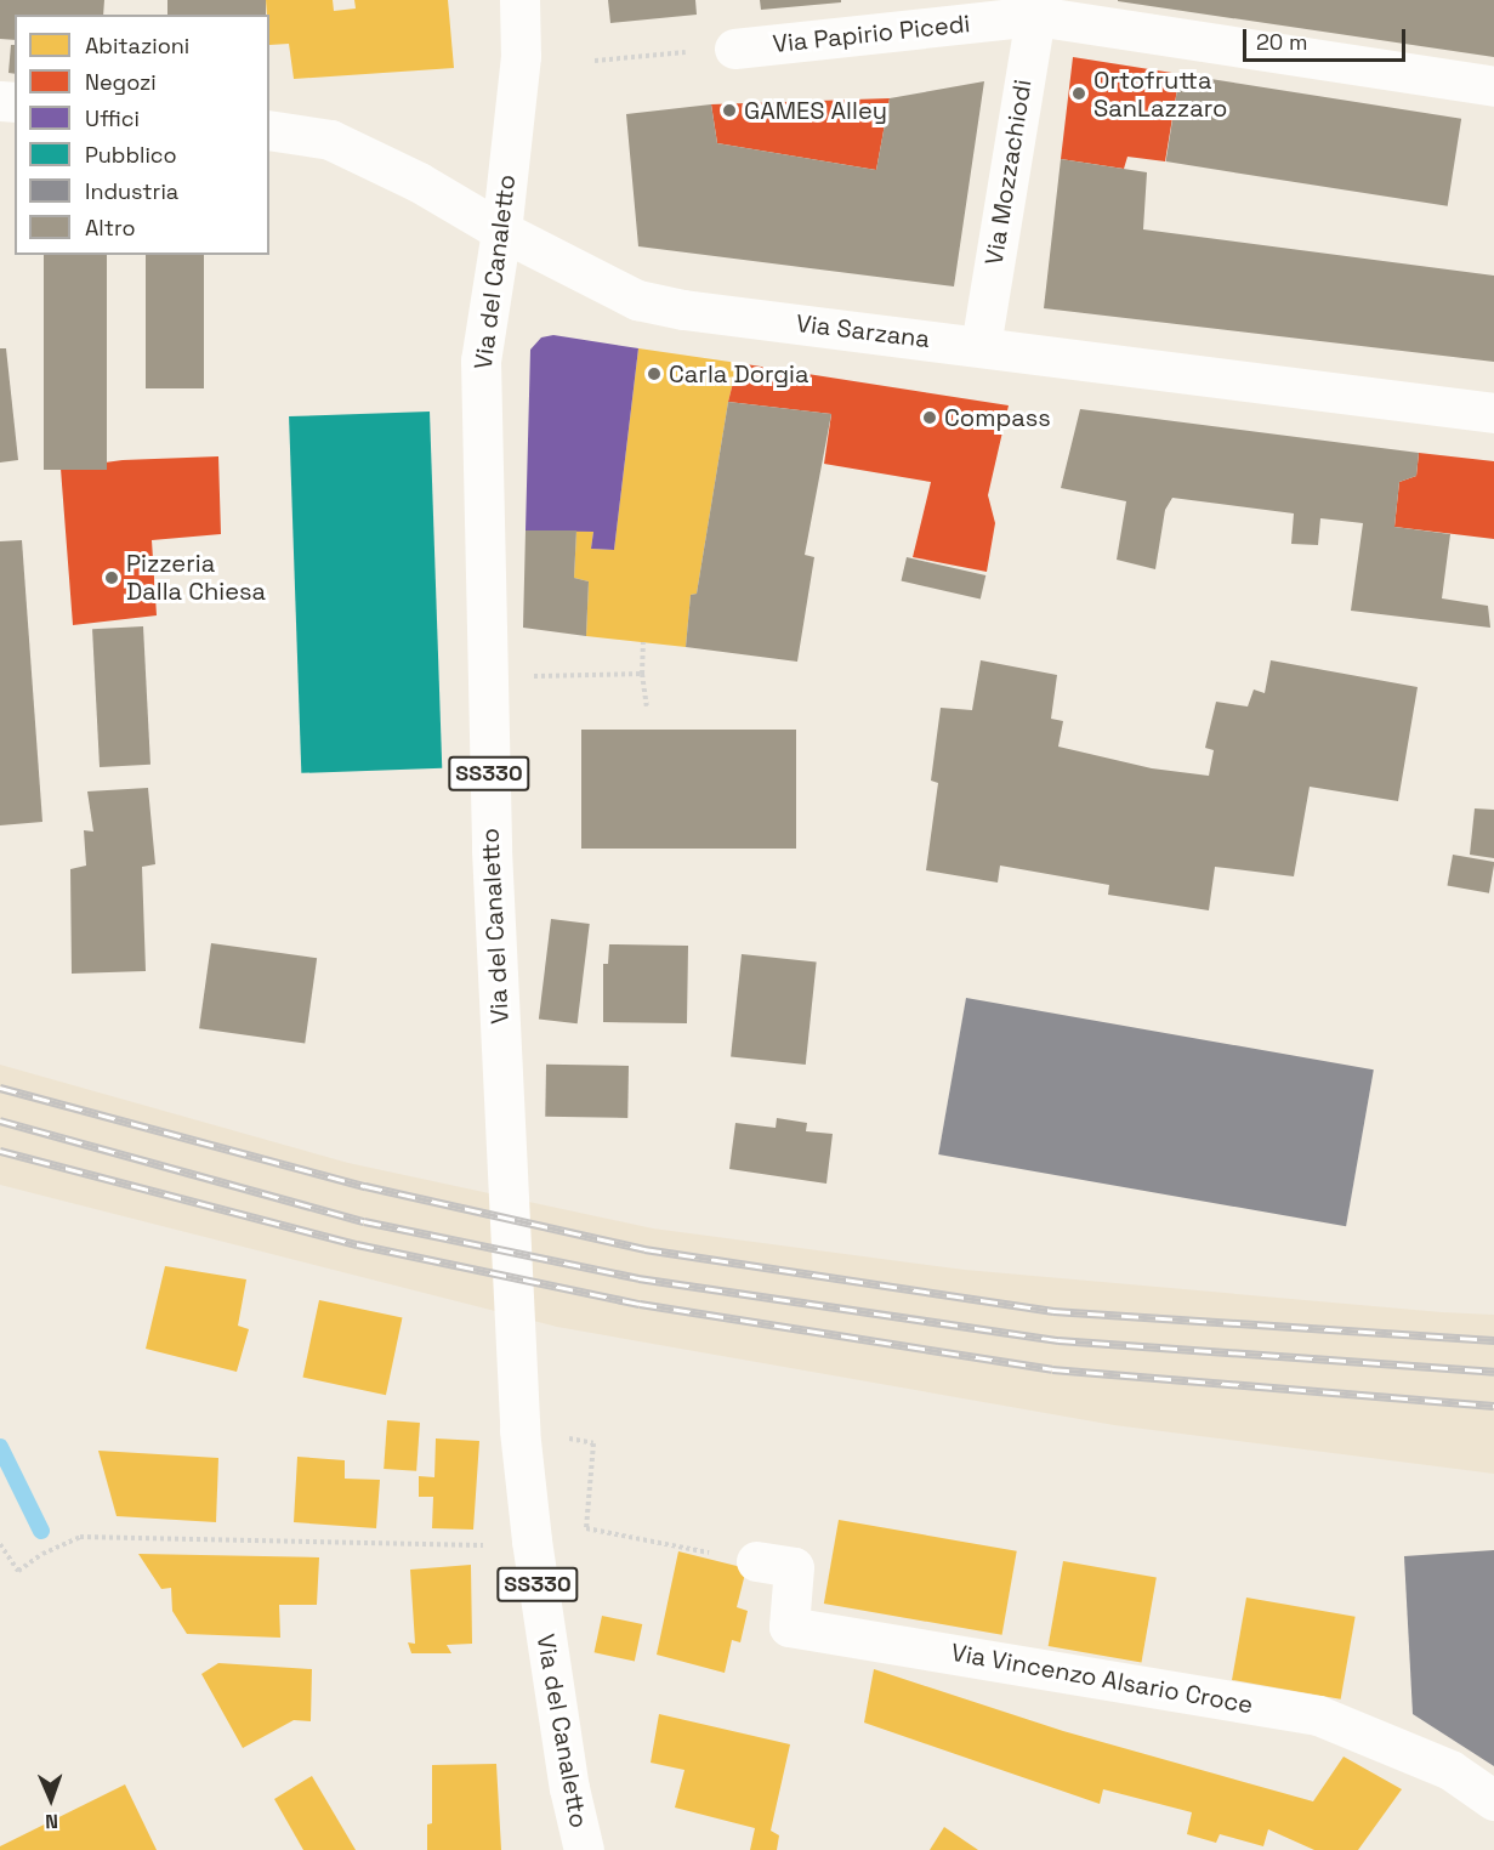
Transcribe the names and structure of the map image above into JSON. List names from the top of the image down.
{
  "streets": {
    "street": [
      "Via Papirio Picedi",
      "Via Mozzachiodi",
      "Via del Canaletto",
      "Via Sarzana",
      "SS330",
      "Via Vincenzo Alsario Croce"
    ]
  },
  "crossings": [
    ["Via Papirio Picedi", "Via Mozzachiodi"],
    ["Via Mozzachiodi", "Via Sarzana"],
    ["Via del Canaletto", "Via Sarzana"]
  ],
  "places": [
    "Ortofrutta SanLazzaro",
    "GAMES Alley",
    "Carla Dorgia",
    "Compass",
    "Pizzeria Dalla Chiesa"
  ],
  "legend": [
    "Abitazioni",
    "Negozi",
    "Uffici",
    "Pubblico",
    "Industria",
    "Altro"
  ],
  "scale_bar": "20 m",
  "north": "bottom"
}
